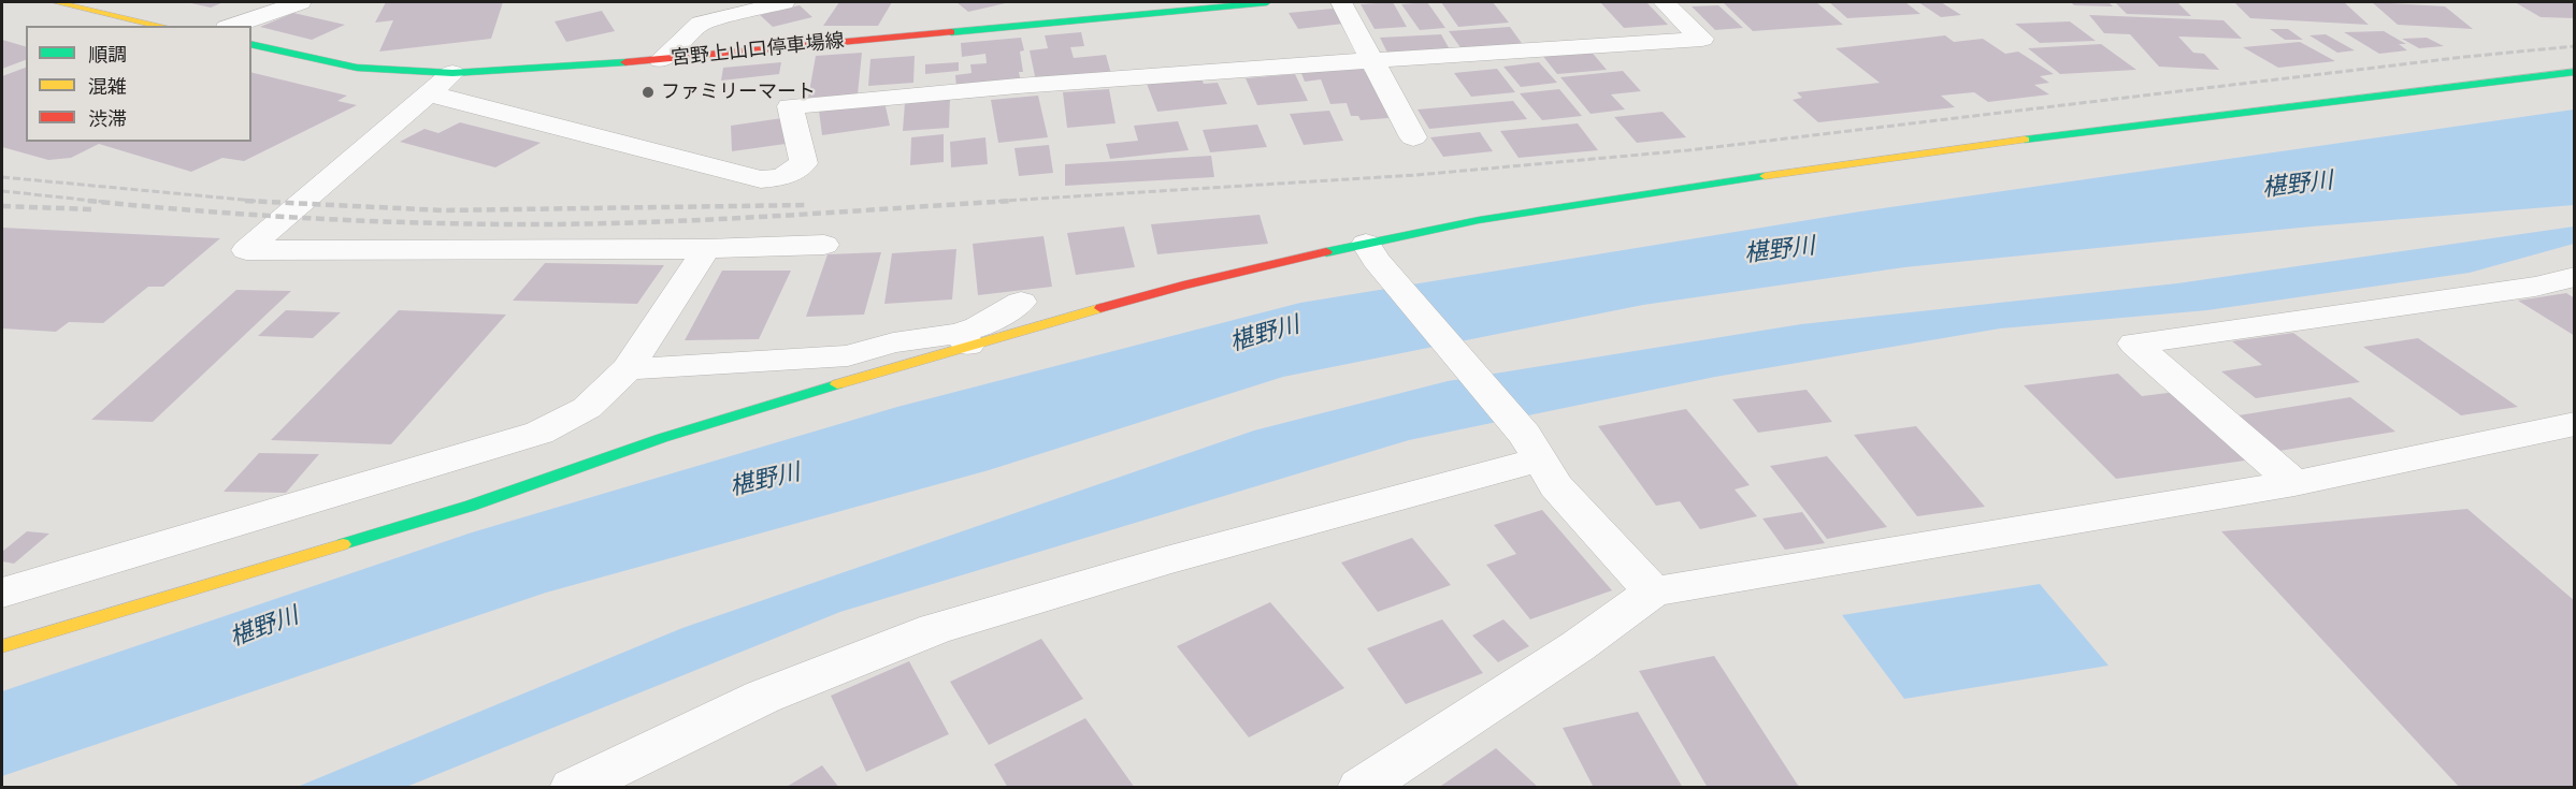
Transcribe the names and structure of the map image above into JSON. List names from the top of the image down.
{
  "streets": {
    "street": ["宮野上山口停車場線"]
  },
  "water": ["椹野川"],
  "places": ["ファミリーマート"],
  "legend": ["順調", "混雑", "渋滞"]
}
